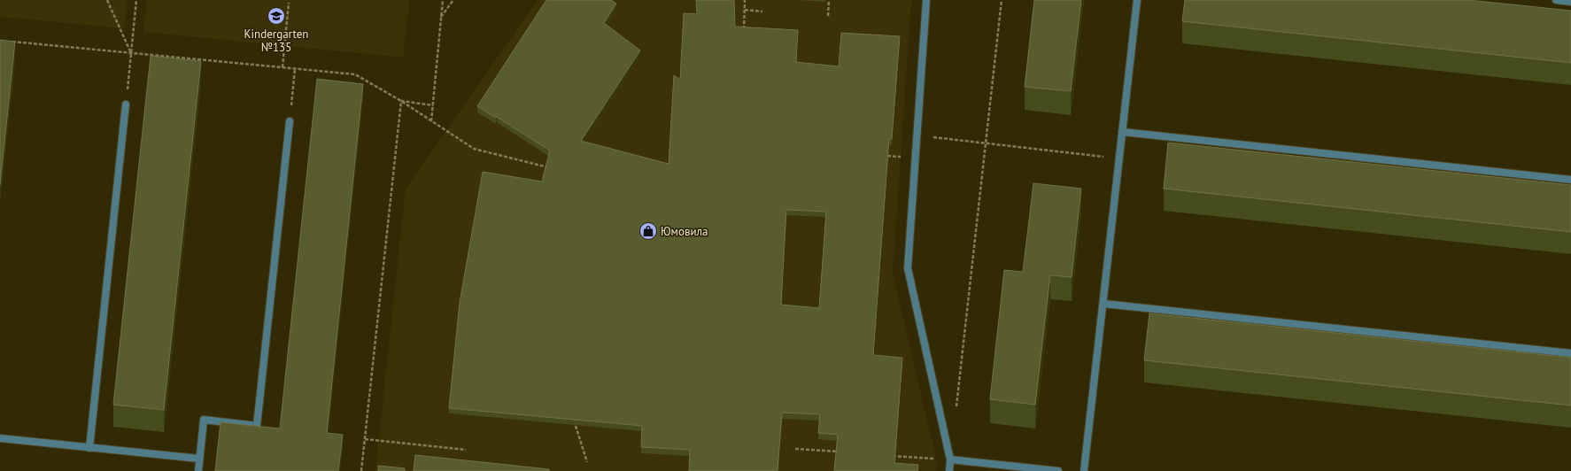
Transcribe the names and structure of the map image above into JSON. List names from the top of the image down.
{
  "places": {
    "school or university": ["Kindergarten №135"],
    "shop": ["Юмовила"]
  }
}
